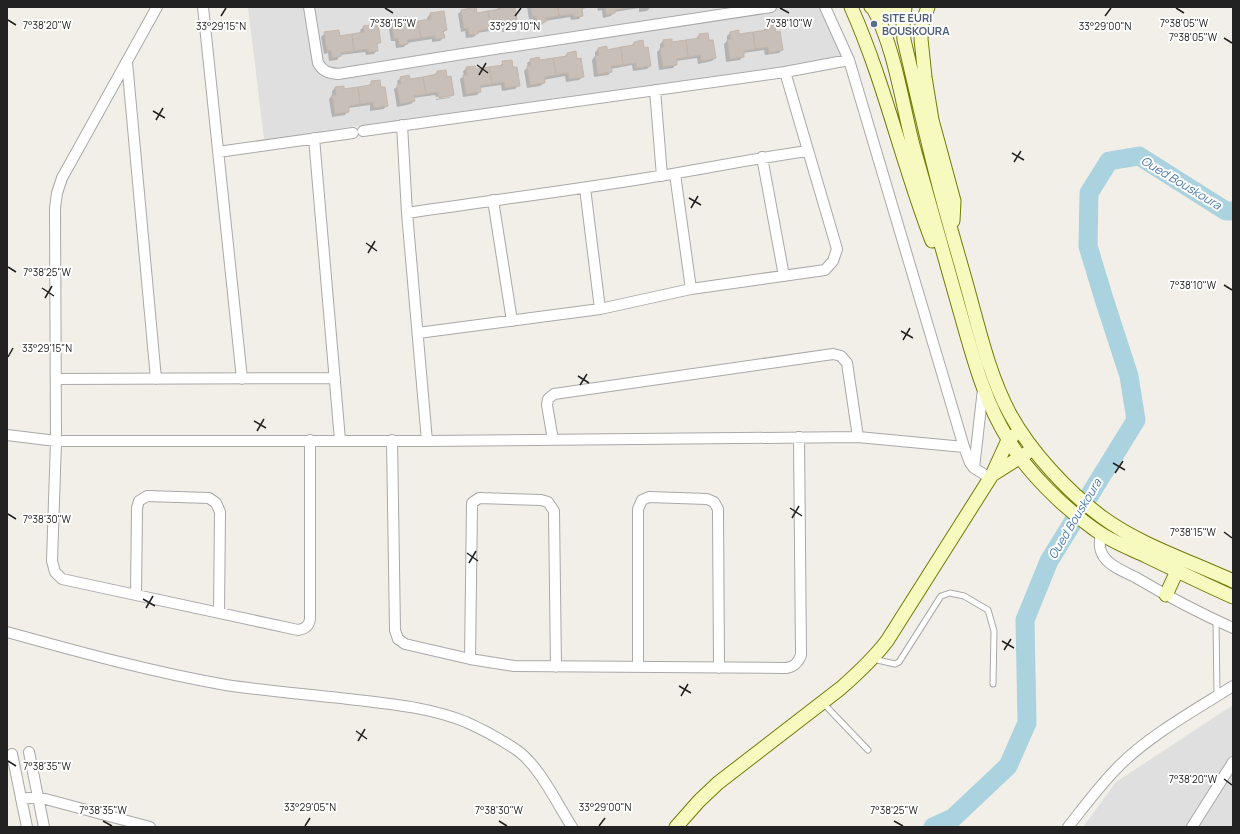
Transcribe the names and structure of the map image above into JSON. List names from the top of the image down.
{
  "water": ["Oued Bouskoura"],
  "places": ["SITE EURI BOUSKOURA"],
  "coordinates": [
    "7°38'15\"W",
    "7°38'10\"W",
    "7°38'05\"W",
    "7°38'20\"W",
    "33°29'15\"N",
    "33°29'10\"N",
    "33°29'00\"N",
    "7°38'25\"W",
    "7°38'30\"W",
    "7°38'35\"W",
    "33°29'05\"N"
  ]
}
